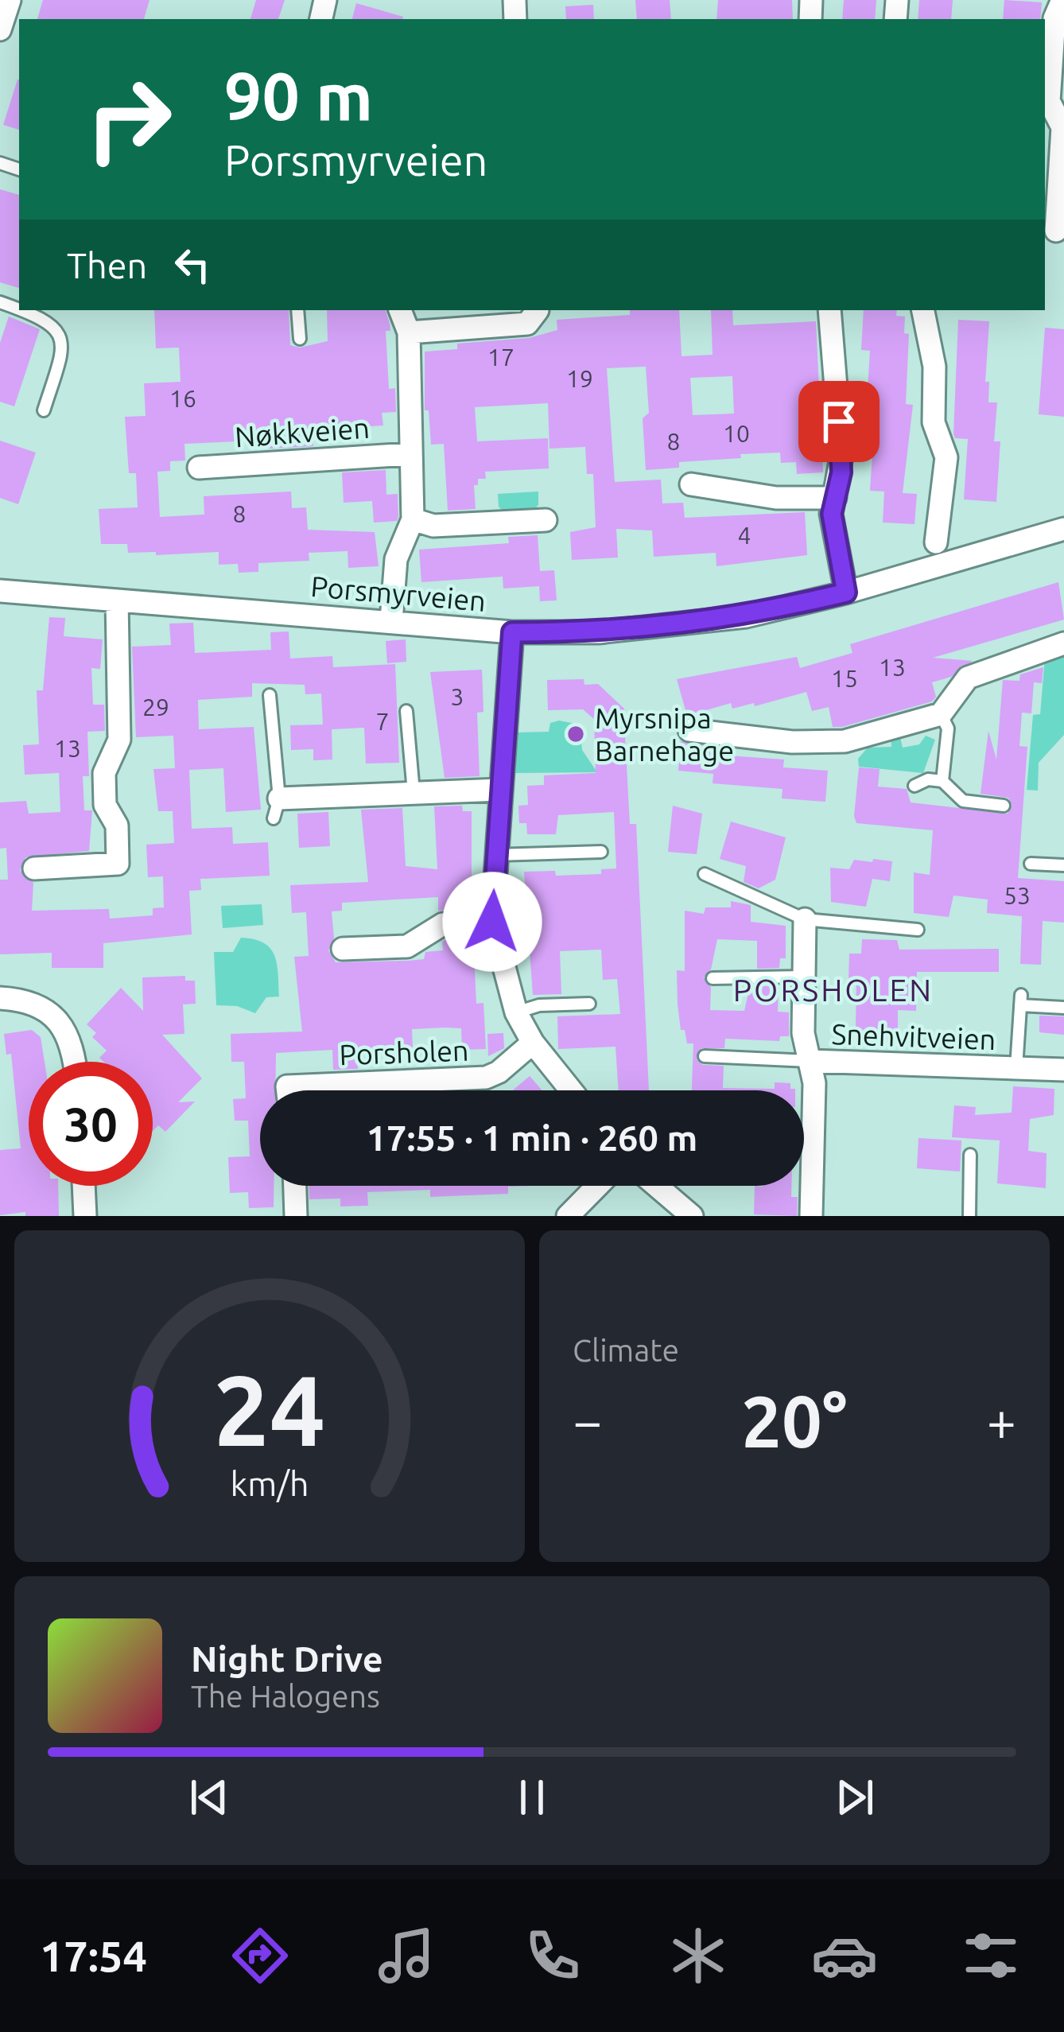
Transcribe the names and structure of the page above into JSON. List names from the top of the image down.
{
  "streets": {
    "street": [
      "Nøkkveien",
      "Porsmyrveien",
      "Snehvitveien",
      "Porsholen"
    ]
  },
  "crossings": [
    ["Nøkkveien", "Porsmyrveien"]
  ],
  "districts": ["PORSHOLEN"],
  "places": ["Myrsnipa Barnehage"],
  "house_numbers": [
    "17",
    "19",
    "16",
    "10",
    "8",
    "8",
    "4",
    "13",
    "15",
    "3",
    "29",
    "7",
    "13",
    "53"
  ],
  "page": {
    "turn": ["90 m", "Porsmyrveien"],
    "then": "Then",
    "limit": "30",
    "trip": "17:55 · 1 min · 260 m",
    "tile": "Climate",
    "heat": ["−", "20°", "+"],
    "song": ["Night Drive", "The Halogens"],
    "tabs": "17:54",
    "gauge": ["24", "km/h"]
  }
}
